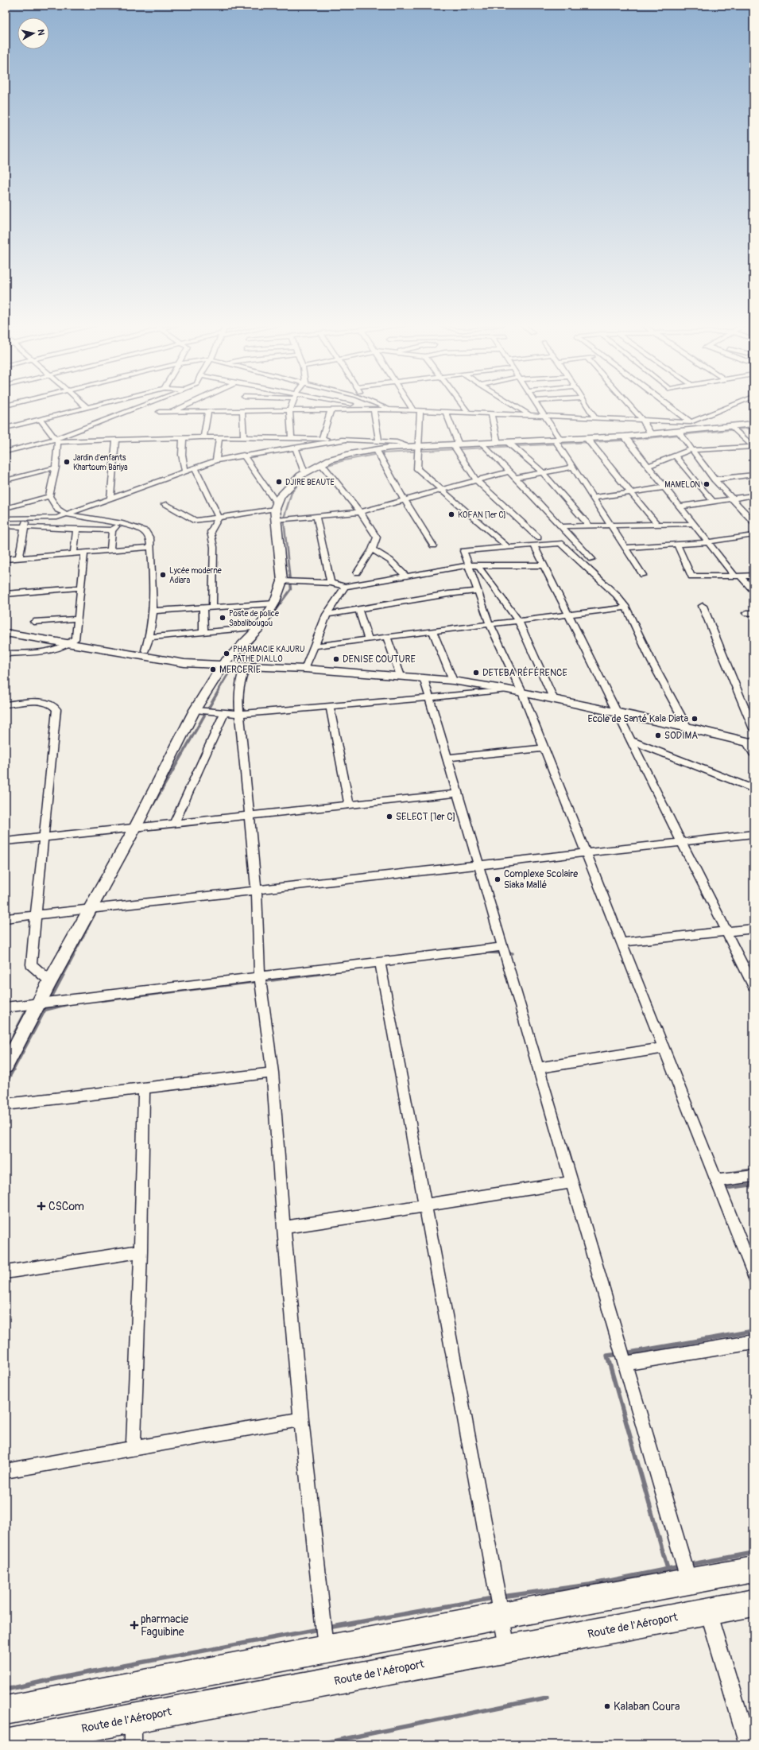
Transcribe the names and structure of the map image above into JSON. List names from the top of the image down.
{
  "streets": {
    "highway": ["Route de l'Aéroport"]
  },
  "places": {
    "other": [
      "Jardin d'enfants Khartoum Bariya",
      "DJIRE BEAUTE",
      "MAMELON",
      "KOFAN [1er C]",
      "Lycée moderne Adiara",
      "Poste de police Sabalibougou",
      "PHARMACIE KAJURU PATHE DIALLO",
      "DENISE COUTURE",
      "MERCERIE",
      "DETEBA RÉFÉRENCE",
      "Ecole de Santé Kala Diata",
      "SODIMA",
      "SELECT [1er C]",
      "Complexe Scolaire Siaka Mallé",
      "Kalaban Coura"
    ],
    "health": ["CSCom", "pharmacie Faguibine"]
  },
  "north": "right"
}
